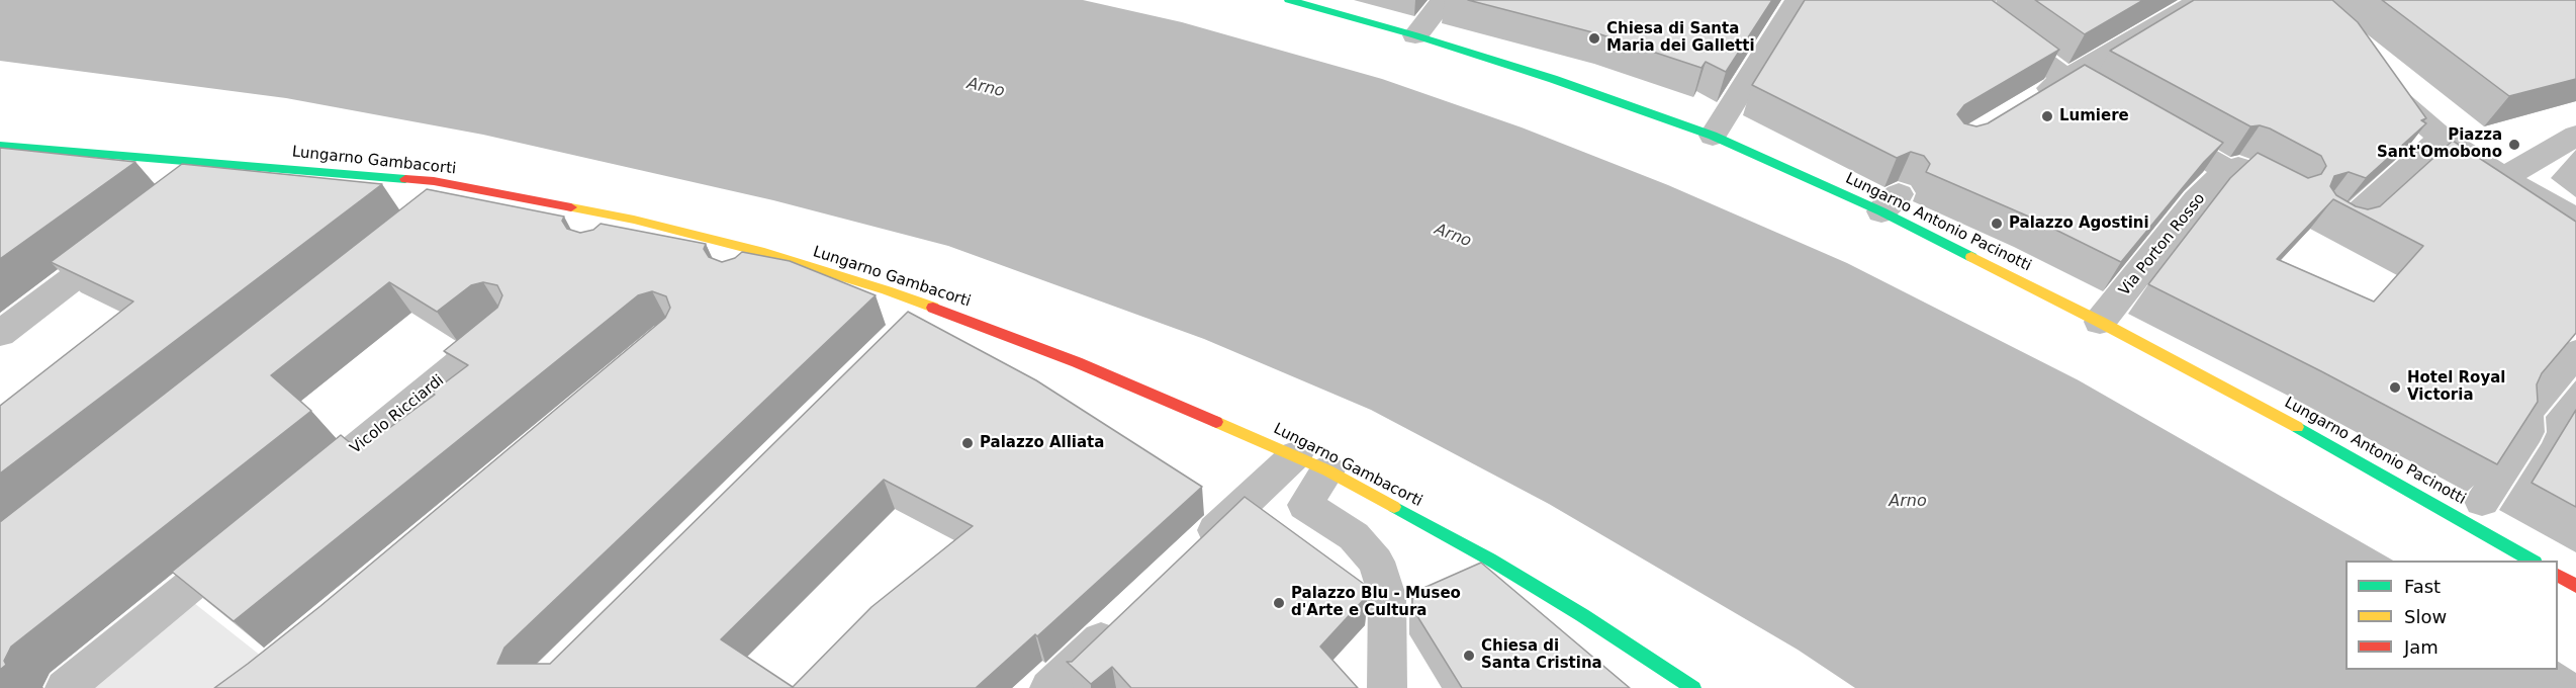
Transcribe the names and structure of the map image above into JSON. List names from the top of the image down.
{
  "streets": {
    "street": [
      "Lungarno Gambacorti",
      "Lungarno Antonio Pacinotti",
      "Via Porton Rosso",
      "Vicolo Ricciardi"
    ]
  },
  "crossings": [
    ["Lungarno Antonio Pacinotti", "Via Porton Rosso"]
  ],
  "water": ["Arno"],
  "places": [
    "Chiesa di Santa Maria dei Galletti",
    "Lumiere",
    "Piazza Sant'Omobono",
    "Palazzo Agostini",
    "Hotel Royal Victoria",
    "Palazzo Alliata",
    "Palazzo Blu - Museo d'Arte e Cultura",
    "Chiesa di Santa Cristina"
  ],
  "legend": ["Fast", "Slow", "Jam"]
}
